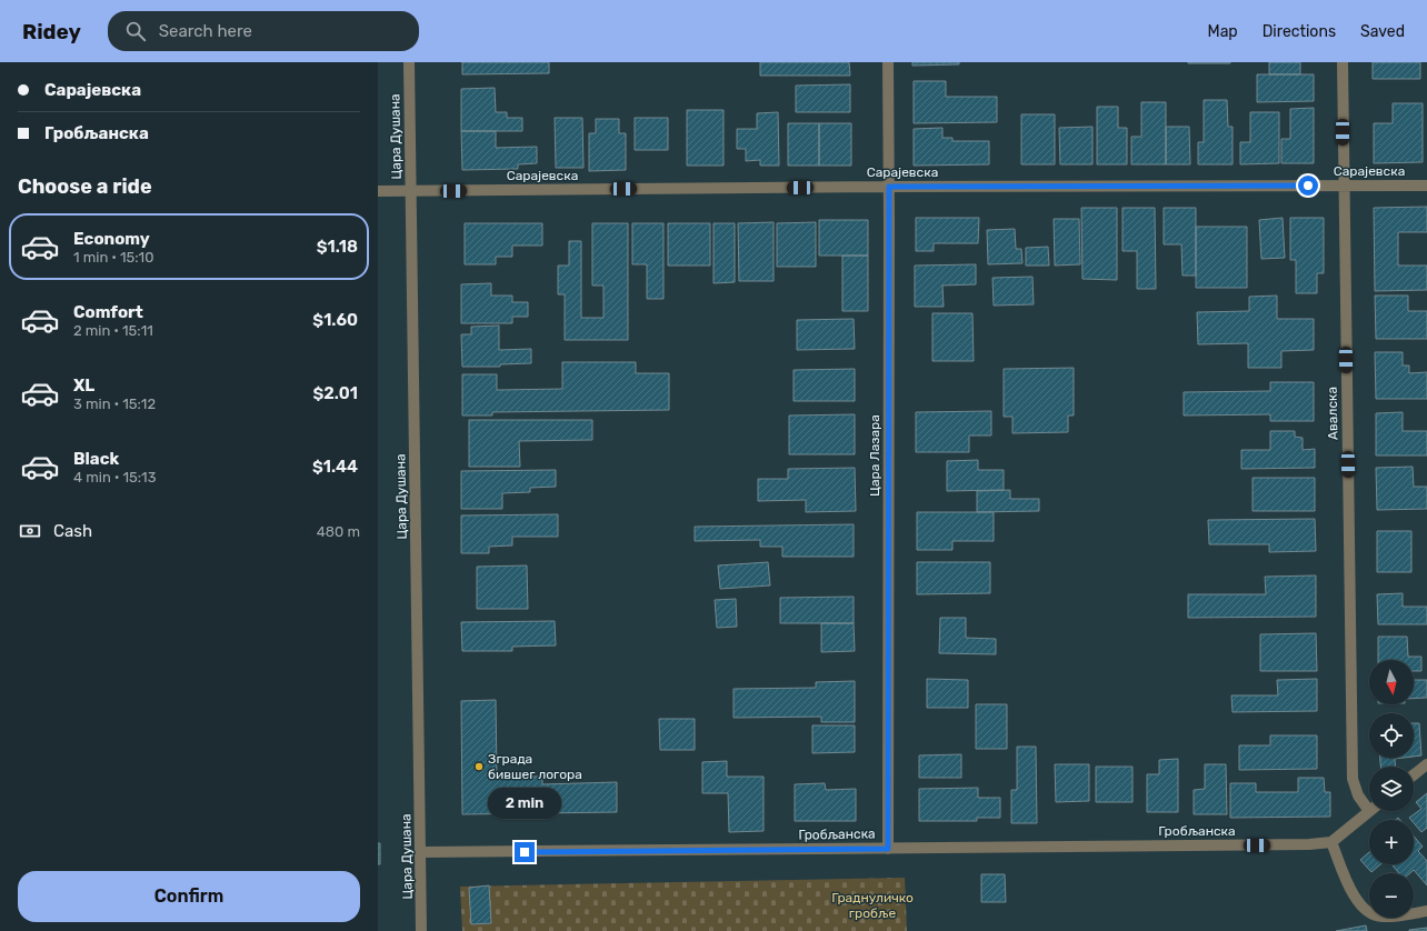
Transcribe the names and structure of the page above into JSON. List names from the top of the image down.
{
  "streets": {
    "street": [
      "Цара Душана",
      "Сарајевска",
      "Авалска",
      "Цара Лазара",
      "Гробљанска"
    ]
  },
  "crossings": [
    ["Цара Душана", "Сарајевска"],
    ["Цара Душана", "Гробљанска"],
    ["Сарајевска", "Авалска"],
    ["Сарајевска", "Цара Лазара"],
    ["Цара Лазара", "Гробљанска"]
  ],
  "parks": ["Граднуличко гробље"],
  "places": ["Зграда бившег логора"],
  "north": "bottom",
  "page": {
    "header": "Ridey",
    "search": "Search here",
    "nav": ["Map", "Directions", "Saved"],
    "banner": ["Сарајевска", "Гробљанска"],
    "heading": "Choose a ride",
    "list": [
      {
        "name": "Economy",
        "note": "1 min · 15:10",
        "value": "$1.18"
      },
      {
        "name": "Comfort",
        "note": "2 min · 15:11",
        "value": "$1.60"
      },
      {
        "name": "XL",
        "note": "3 min · 15:12",
        "value": "$2.01"
      },
      {
        "name": "Black",
        "note": "4 min · 15:13",
        "value": "$1.44"
      }
    ],
    "pay": ["Cash", "480 m"],
    "map_buttons": ["+", "−"],
    "bubble": "2 min",
    "buttons": "Confirm"
  }
}
